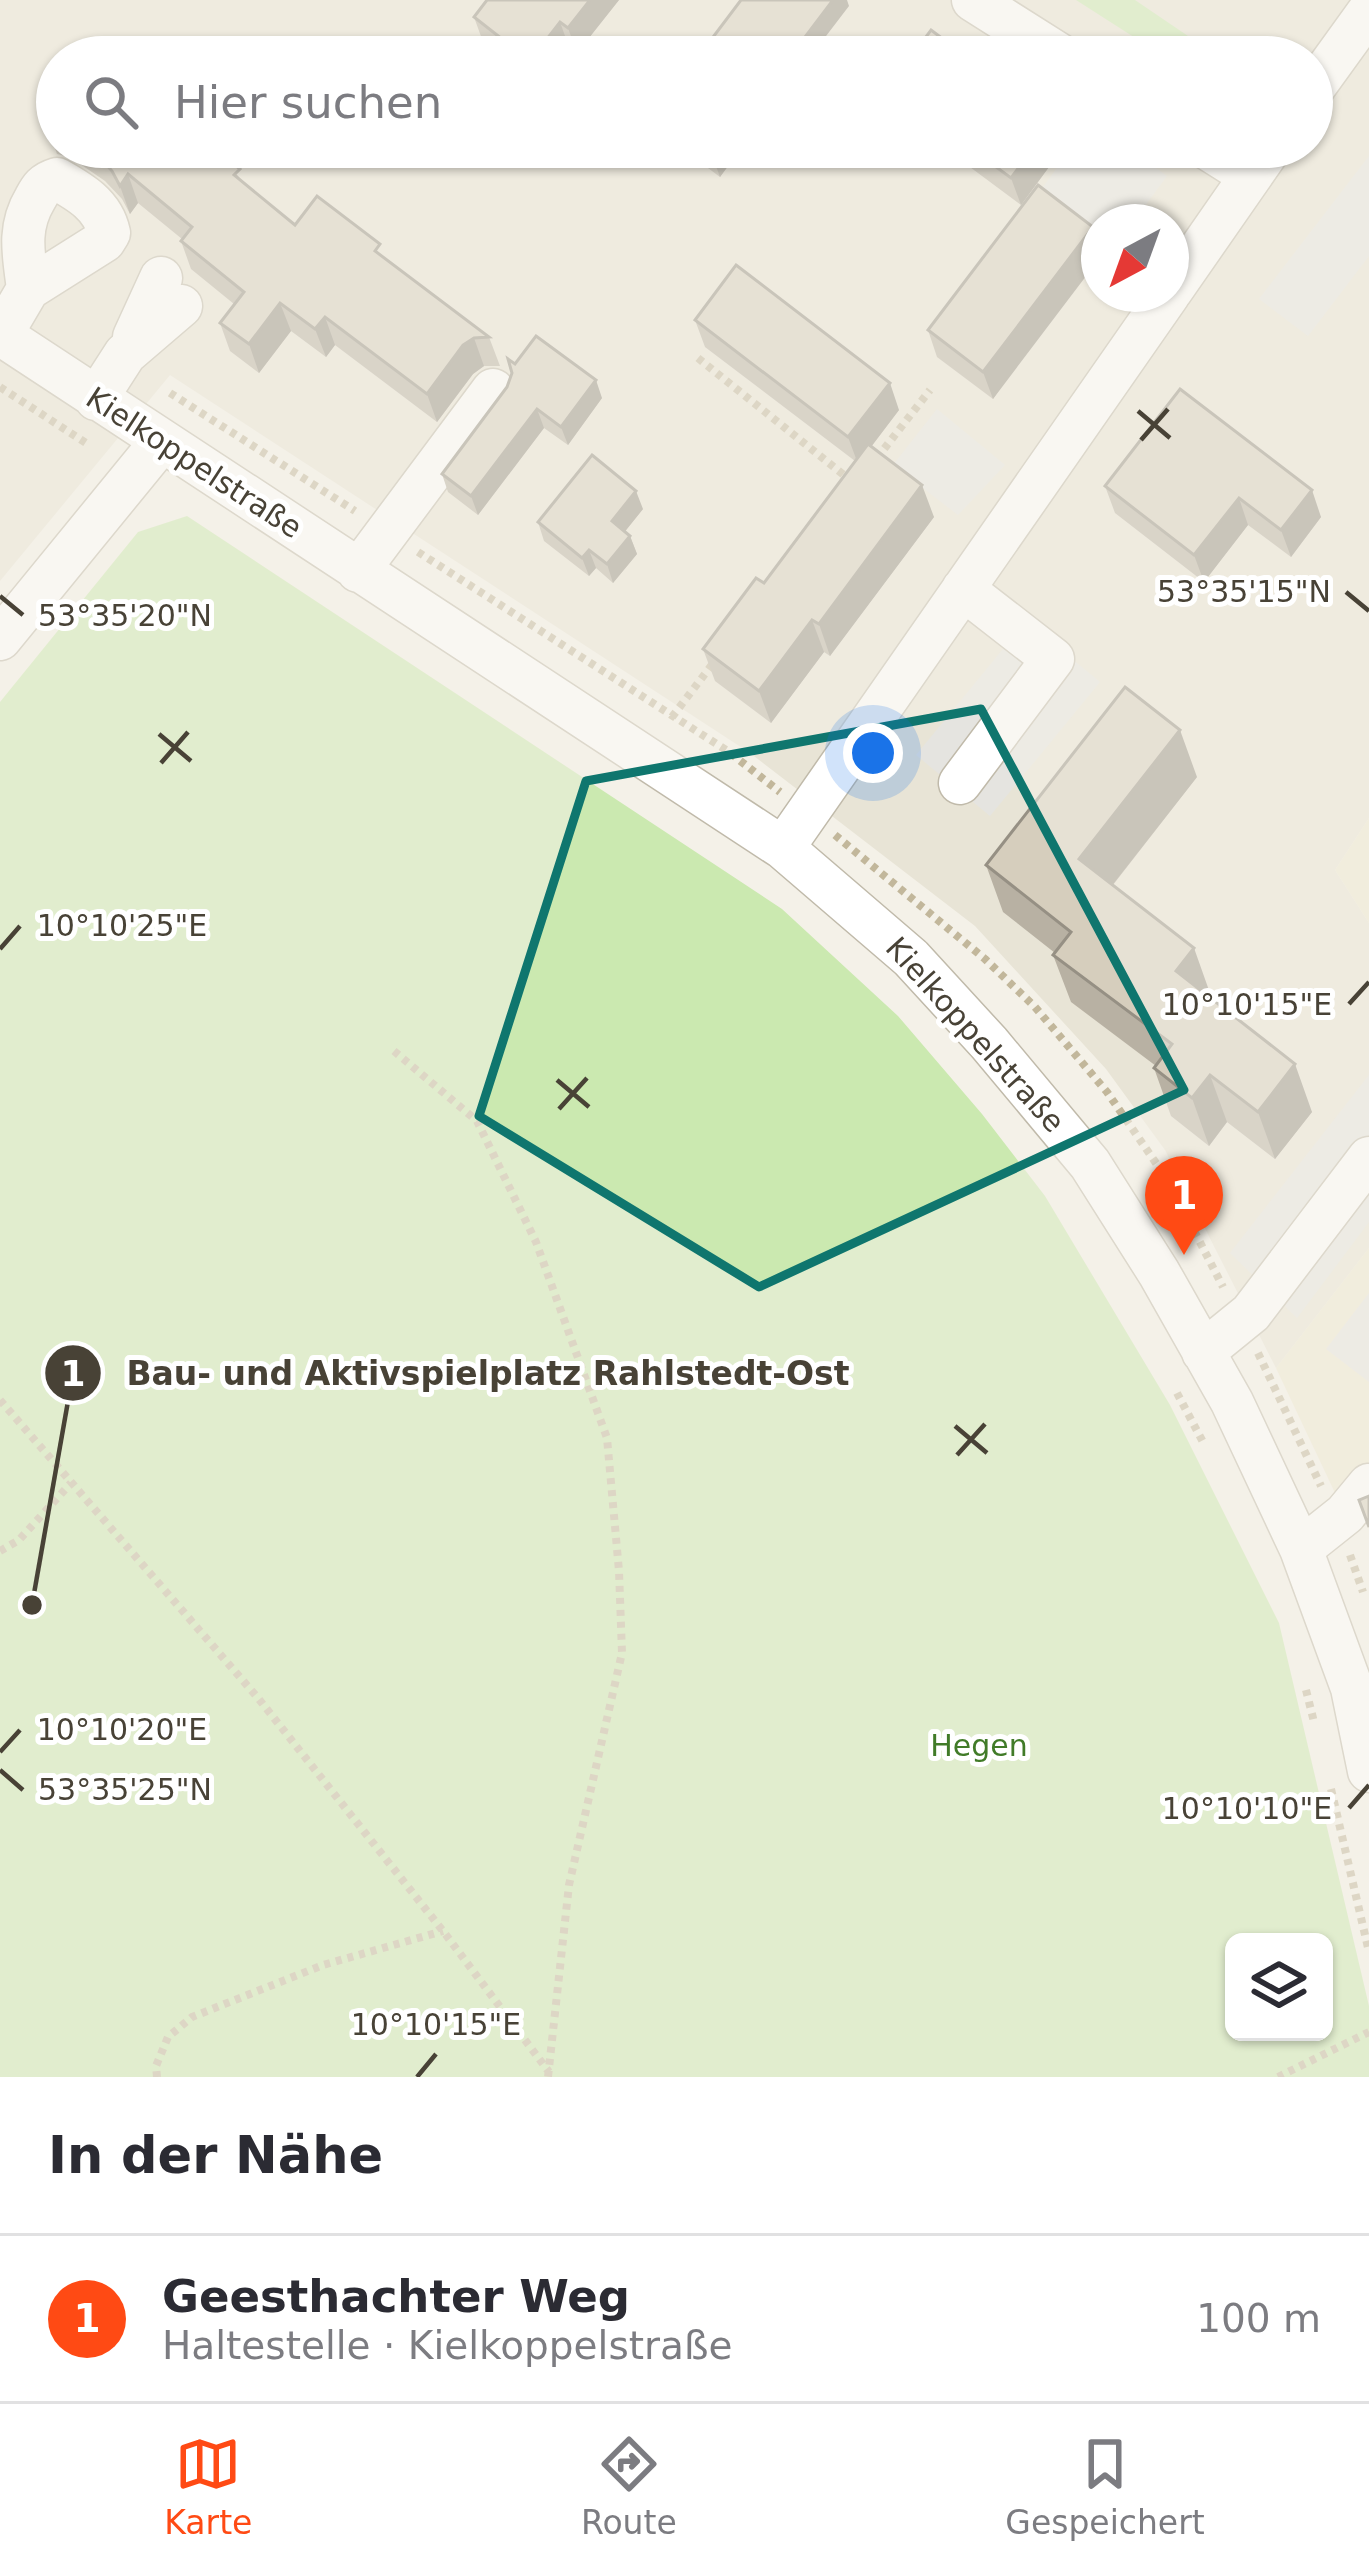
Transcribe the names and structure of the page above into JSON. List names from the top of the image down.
{
  "streets": {
    "street": ["Kielkoppelstraße"]
  },
  "parks": ["Hegen"],
  "places": ["Bau- und Aktivspielplatz Rahlstedt-Ost"],
  "north": "bottom left",
  "page": {
    "search": "Hier suchen",
    "pins": "1",
    "heading": "In der Nähe",
    "list": [
      {
        "mark": "1",
        "name": "Geesthachter Weg",
        "note": "Haltestelle · Kielkoppelstraße",
        "value": "100 m"
      }
    ],
    "nav": ["Karte", "Route", "Gespeichert"]
  },
  "coordinates": [
    "53°35'15\"N",
    "53°35'20\"N",
    "10°10'25\"E",
    "10°10'15\"E",
    "10°10'20\"E",
    "53°35'25\"N",
    "10°10'10\"E"
  ]
}
